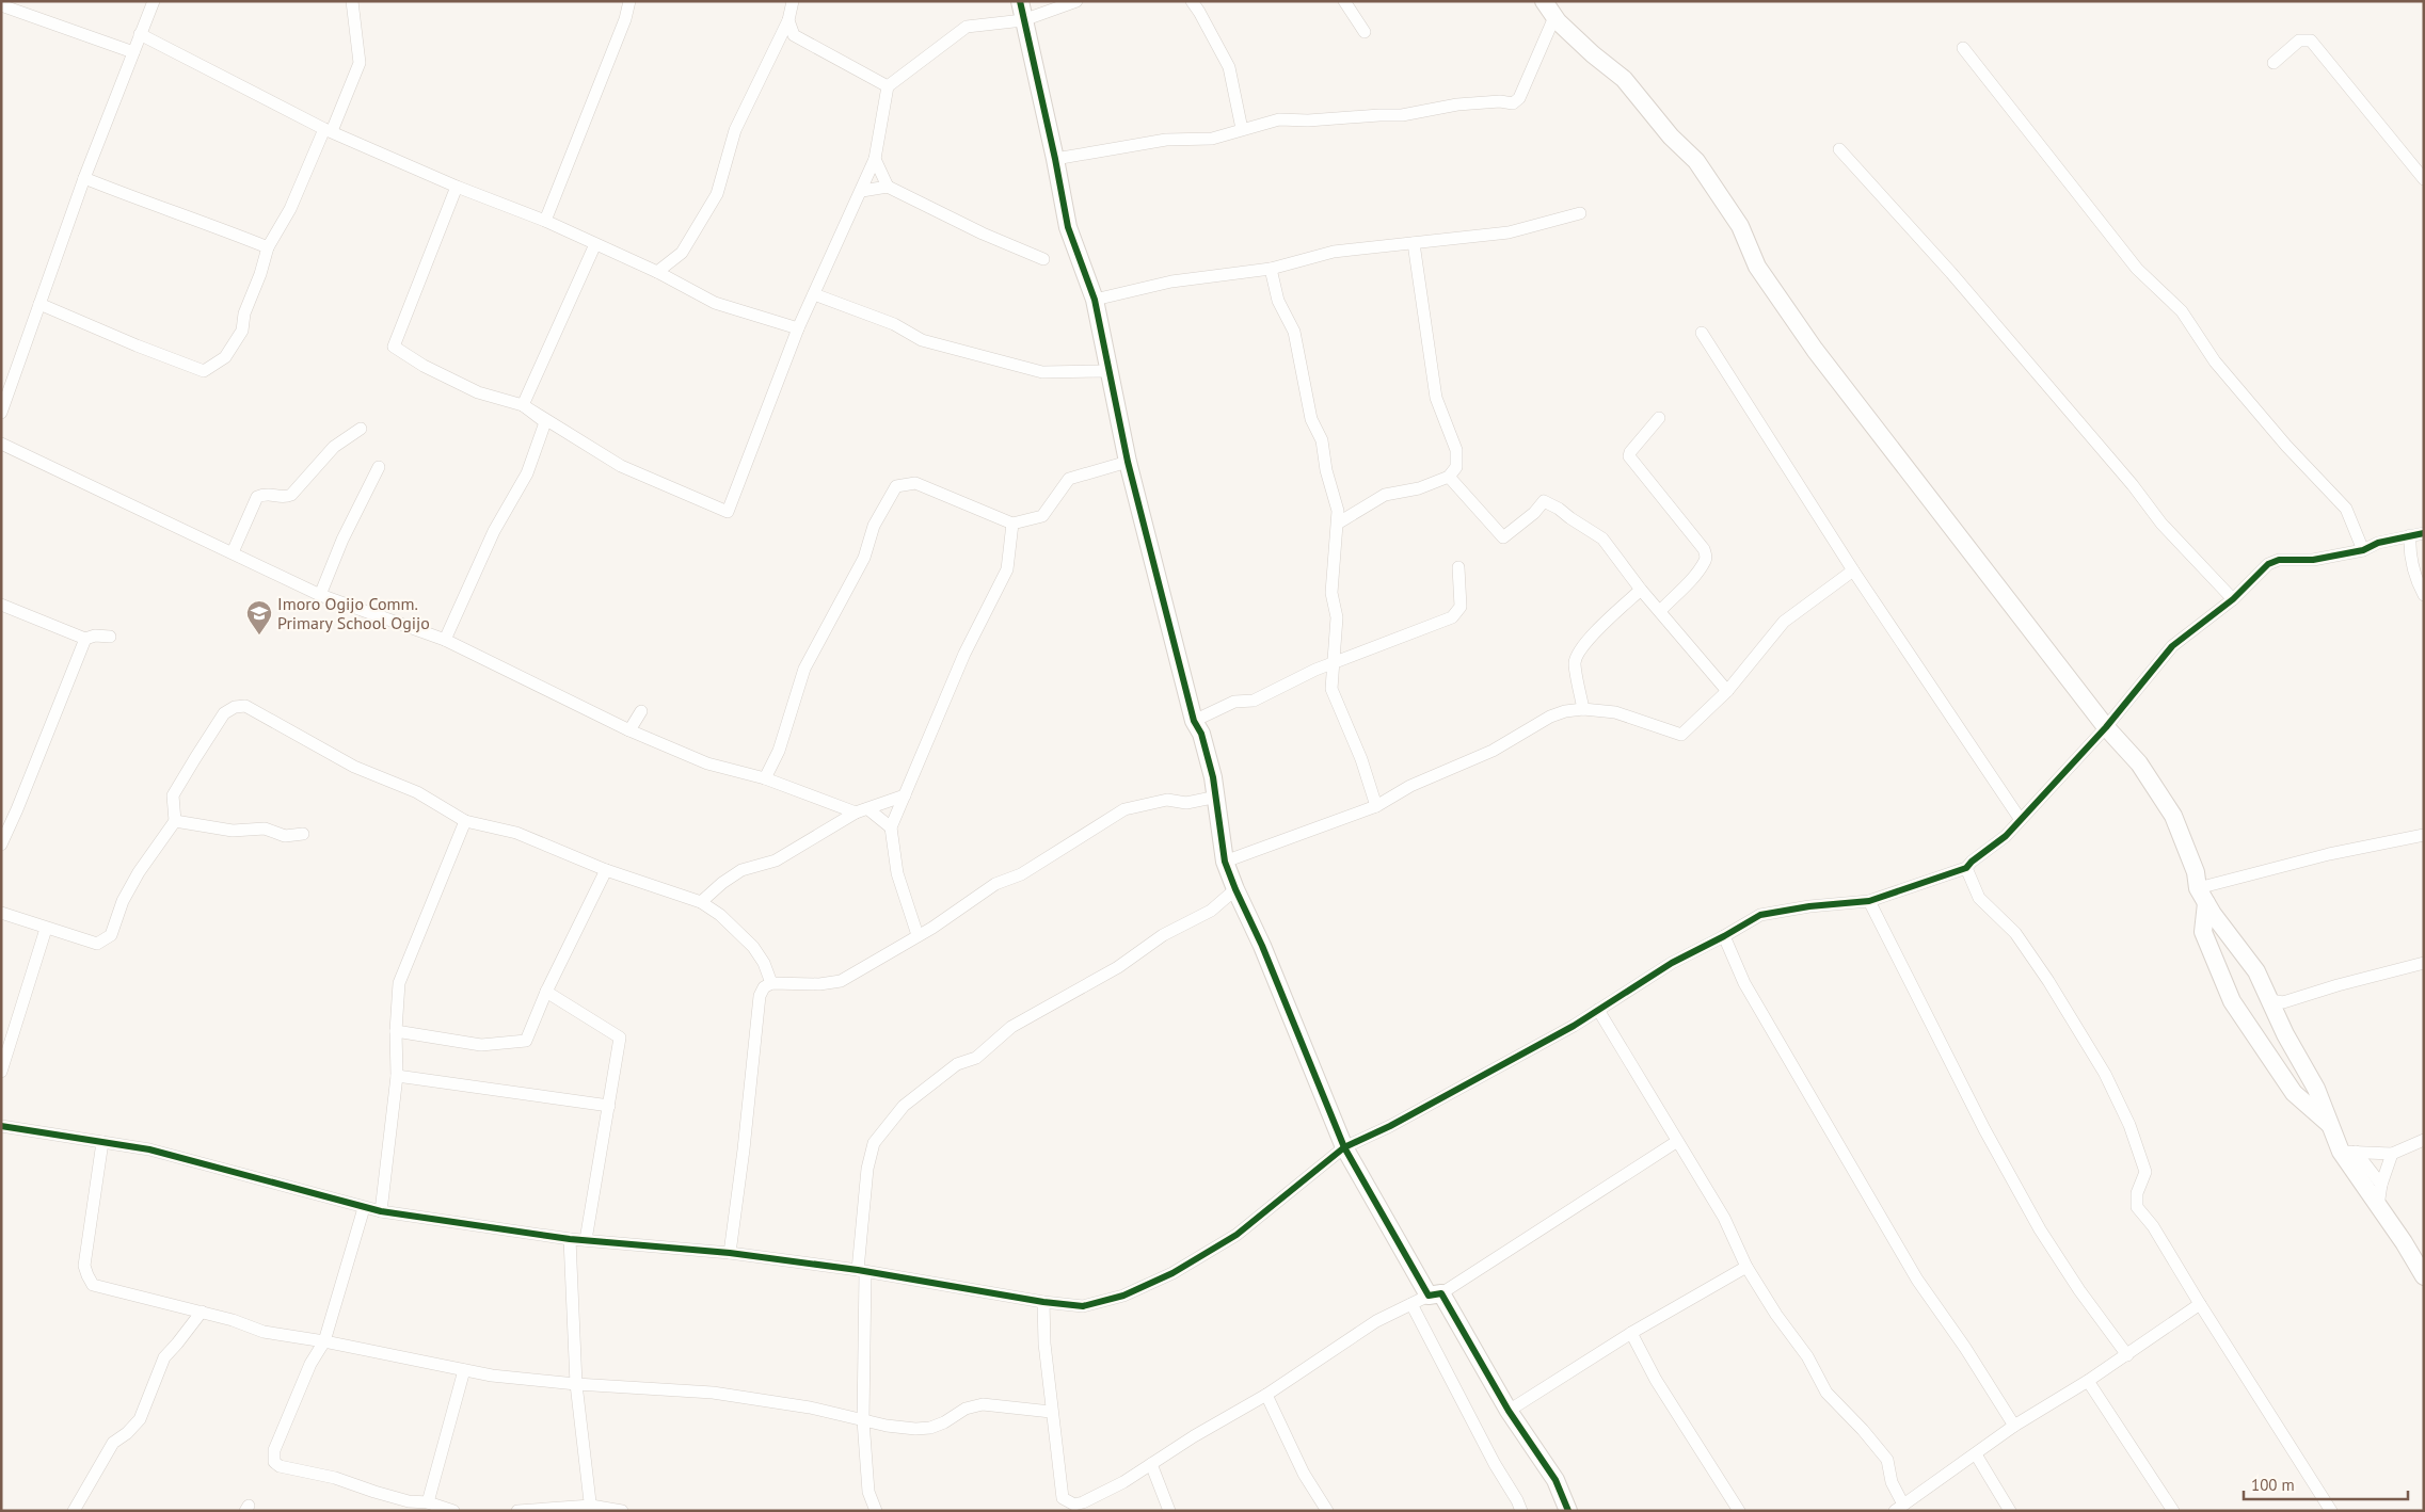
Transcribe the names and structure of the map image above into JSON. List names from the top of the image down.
{
  "places": {
    "school or university": ["Imoro Ogijo Comm. Primary School Ogijo"]
  },
  "scale_bar": "100 m"
}
